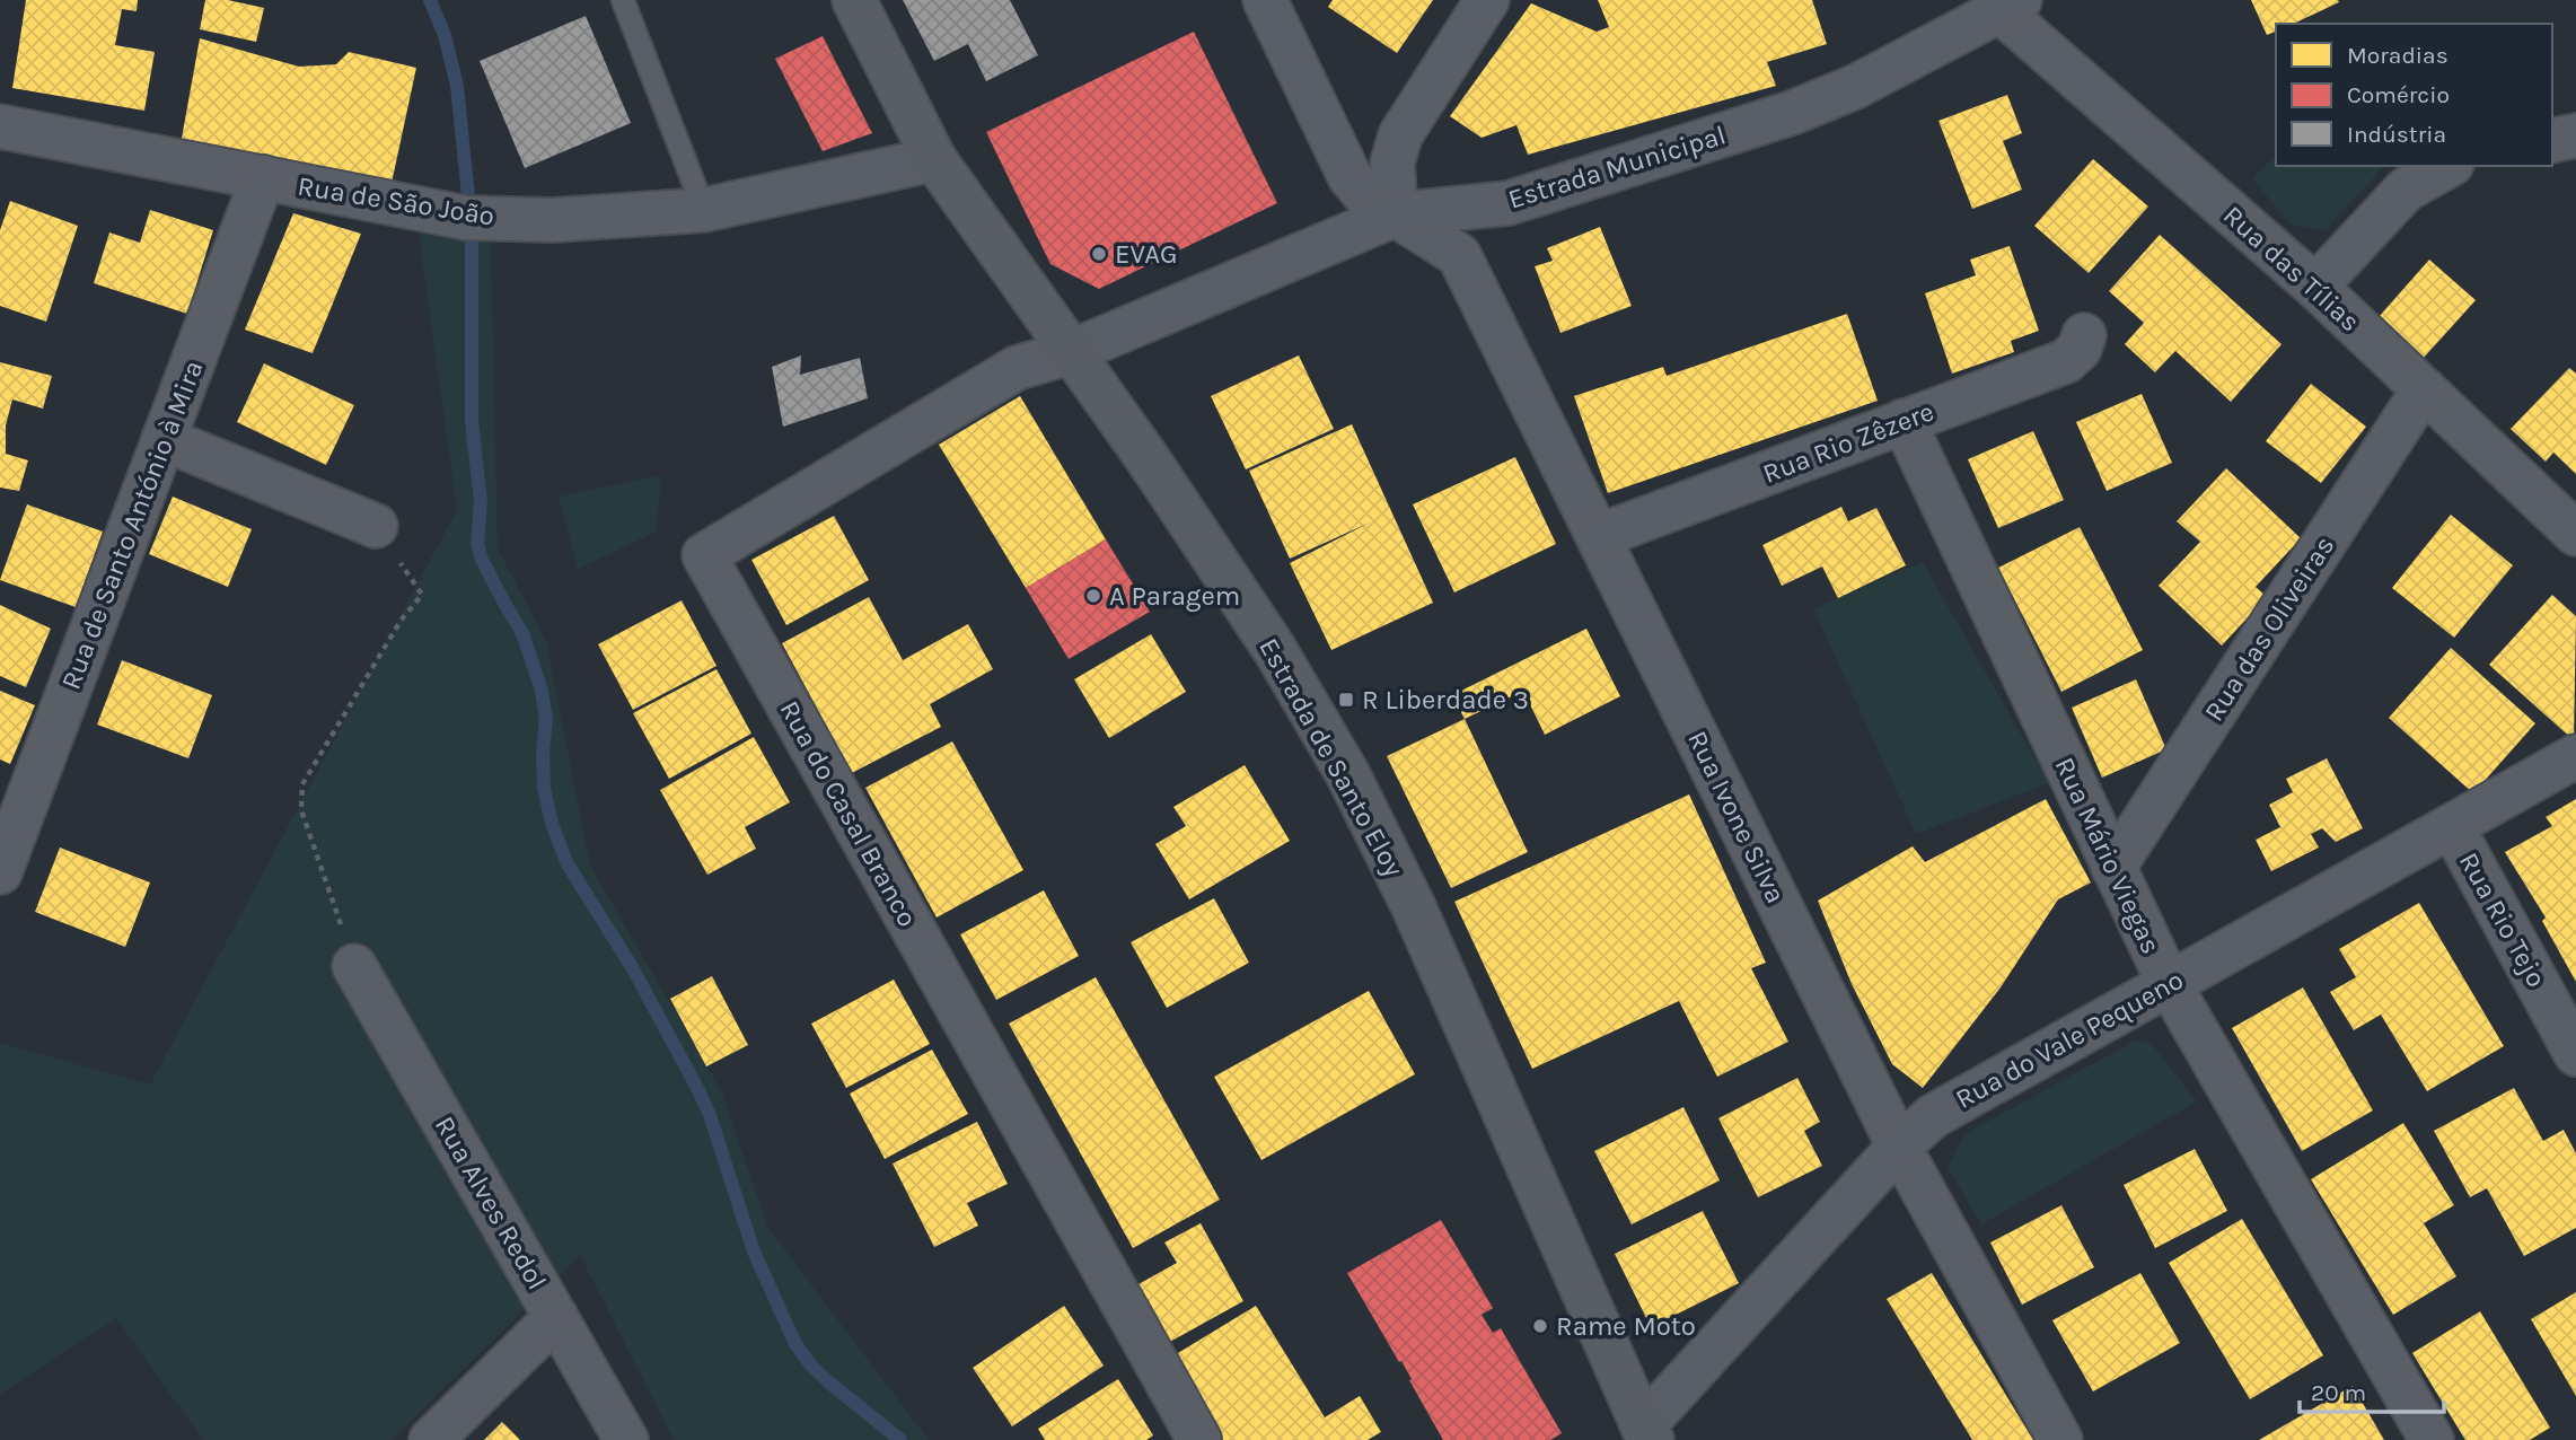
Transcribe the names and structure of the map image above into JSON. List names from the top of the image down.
{
  "streets": {
    "main road": ["Estrada de Santo Eloy"],
    "street": [
      "Estrada Municipal",
      "Rua de São João",
      "Rua das Tílias",
      "Rua Rio Zêzere",
      "Rua de Santo António à Mira",
      "Rua das Oliveiras",
      "Rua do Casal Branco",
      "Rua Ivone Silva",
      "Rua Mário Viegas",
      "Rua Rio Tejo",
      "Rua do Vale Pequeno",
      "Rua Alves Redol"
    ]
  },
  "crossings": [
    ["Estrada Municipal", "Rua das Tílias"],
    ["Estrada Municipal", "Estrada de Santo Eloy"],
    ["Estrada Municipal", "Rua do Casal Branco"],
    ["Estrada Municipal", "Rua Ivone Silva"],
    ["Rua de São João", "Rua de Santo António à Mira"],
    ["Rua de São João", "Estrada de Santo Eloy"],
    ["Rua das Tílias", "Rua das Oliveiras"],
    ["Rua Rio Zêzere", "Rua Ivone Silva"],
    ["Rua Rio Zêzere", "Rua Mário Viegas"],
    ["Rua das Oliveiras", "Rua Mário Viegas"],
    ["Estrada de Santo Eloy", "Rua do Casal Branco"],
    ["Estrada de Santo Eloy", "Rua do Vale Pequeno"],
    ["Rua Ivone Silva", "Rua do Vale Pequeno"],
    ["Rua Mário Viegas", "Rua do Vale Pequeno"],
    ["Rua Rio Tejo", "Rua do Vale Pequeno"]
  ],
  "places": {
    "other": ["EVAG", "A Paragem", "Rame Moto"],
    "transit": ["R Liberdade 3"]
  },
  "legend": ["Moradias", "Comércio", "Indústria"],
  "scale_bar": "20 m"
}
